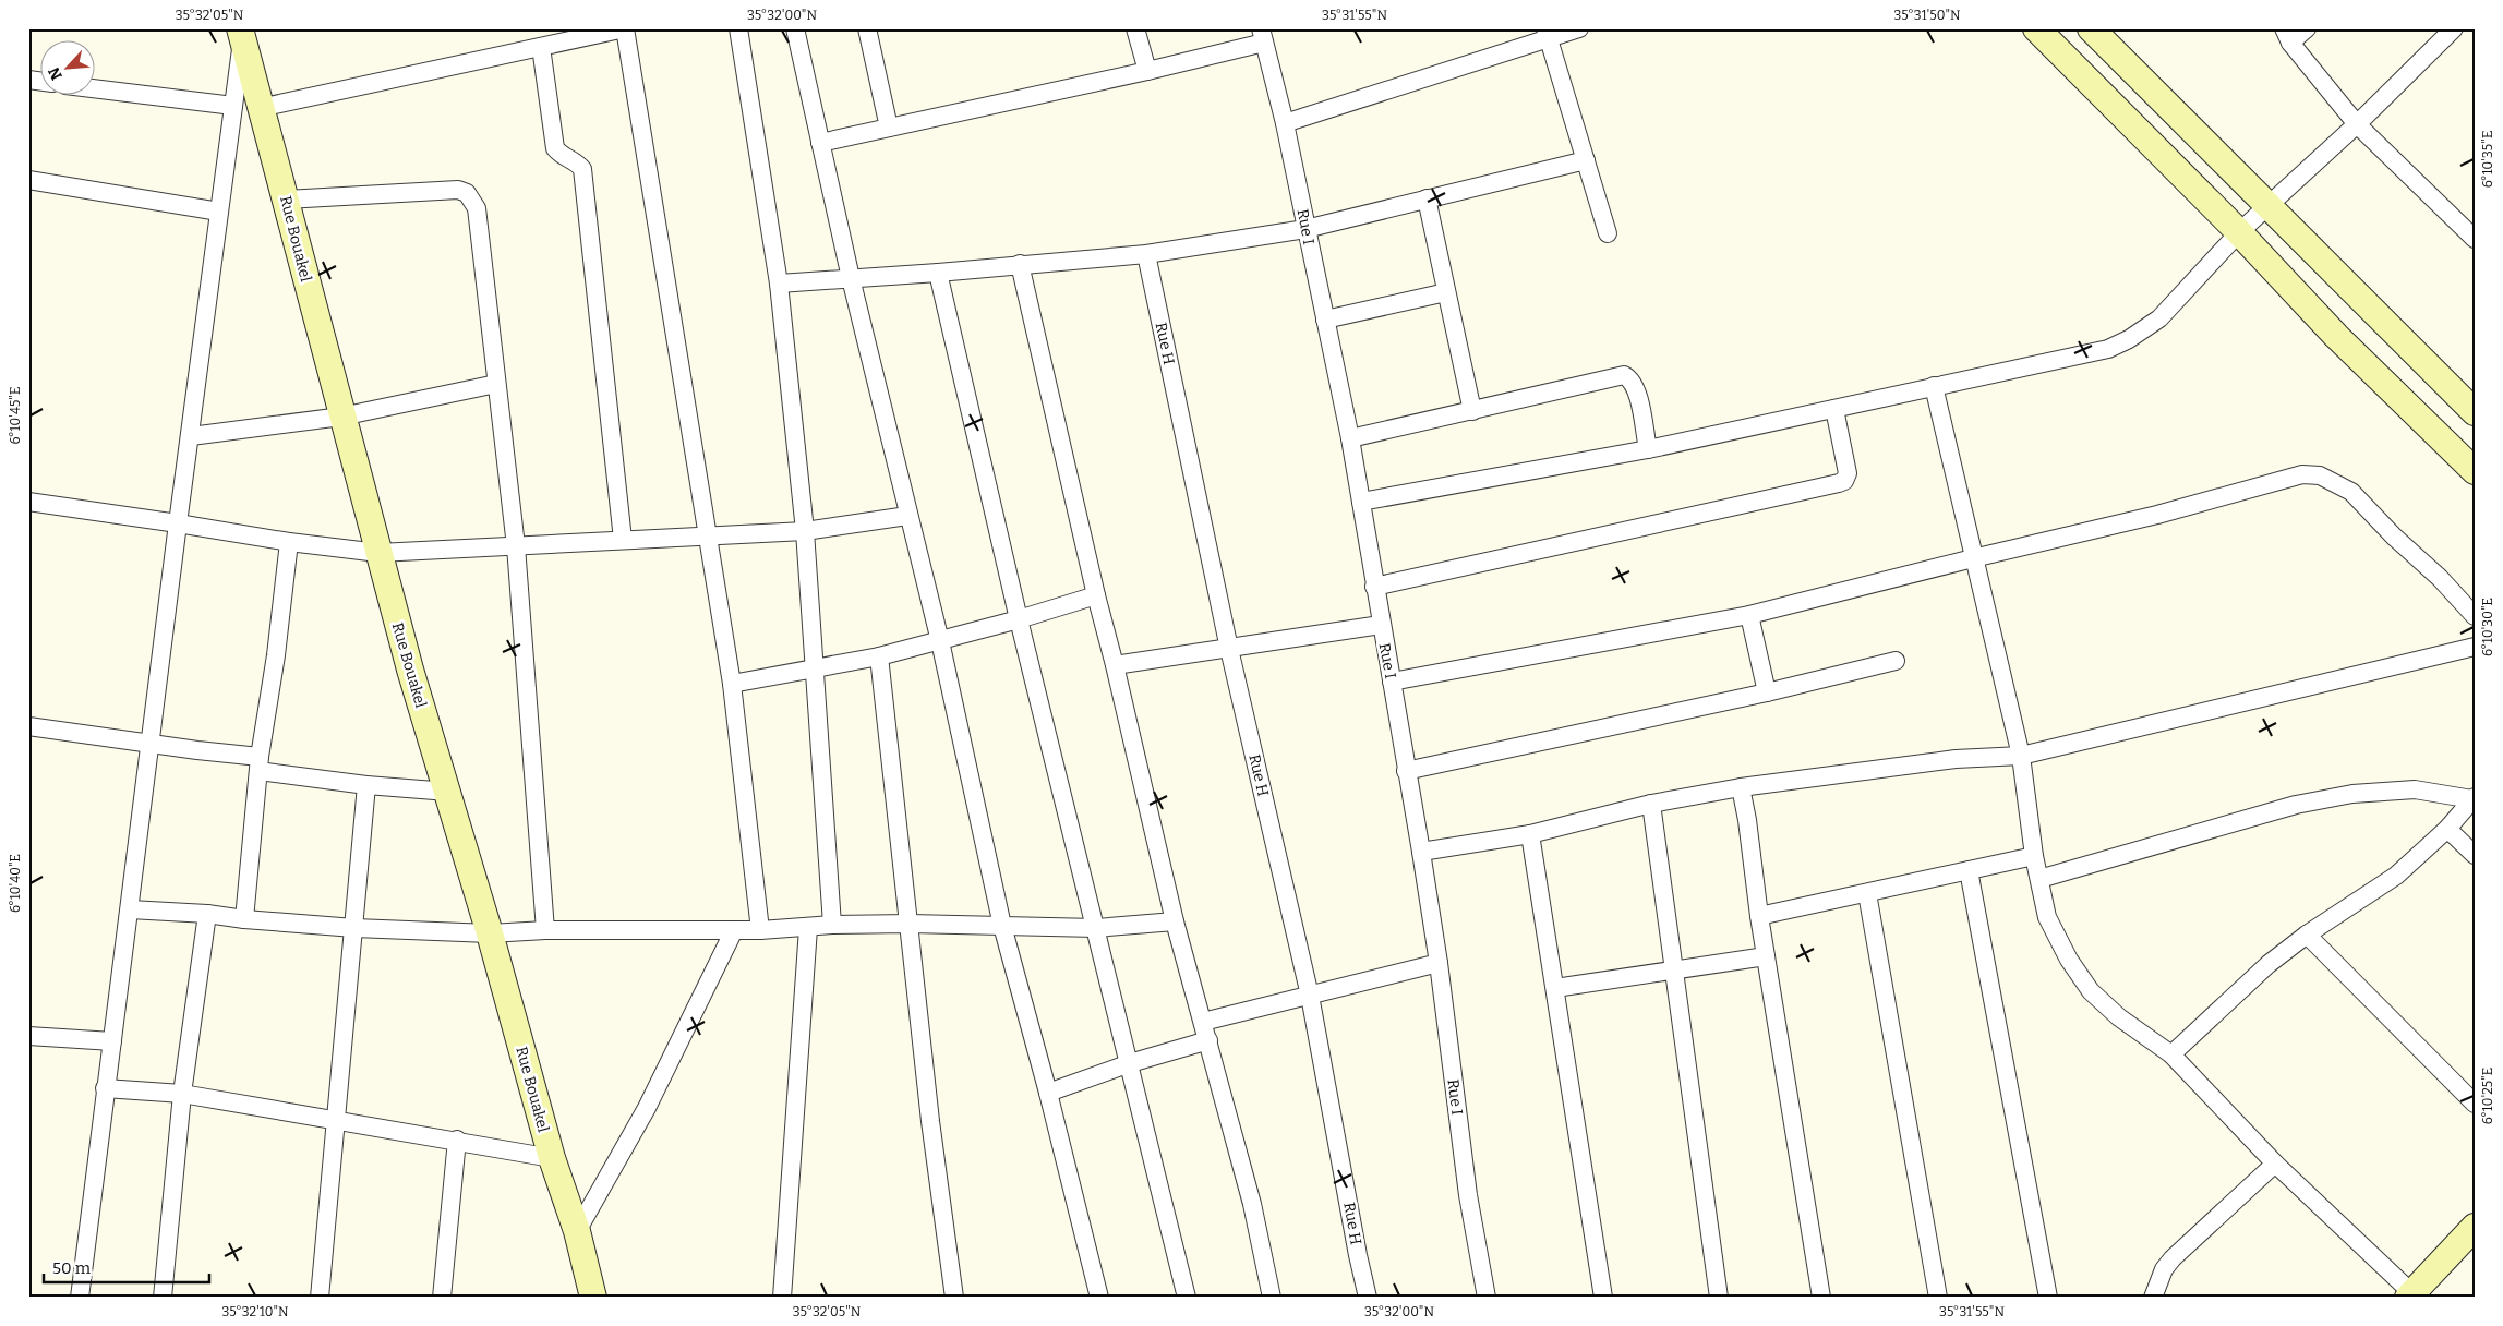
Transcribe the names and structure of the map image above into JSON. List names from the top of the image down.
{
  "streets": {
    "main road": ["Rue Bouakel"],
    "street": ["Rue I", "Rue H"]
  },
  "scale_bar": "50 m",
  "north": "bottom left",
  "coordinates": [
    "35°32'05\"N",
    "35°32'00\"N",
    "35°31'55\"N",
    "35°31'50\"N",
    "6°10'35\"E",
    "6°10'45\"E",
    "6°10'30\"E",
    "6°10'40\"E",
    "6°10'25\"E",
    "35°32'10\"N"
  ]
}
